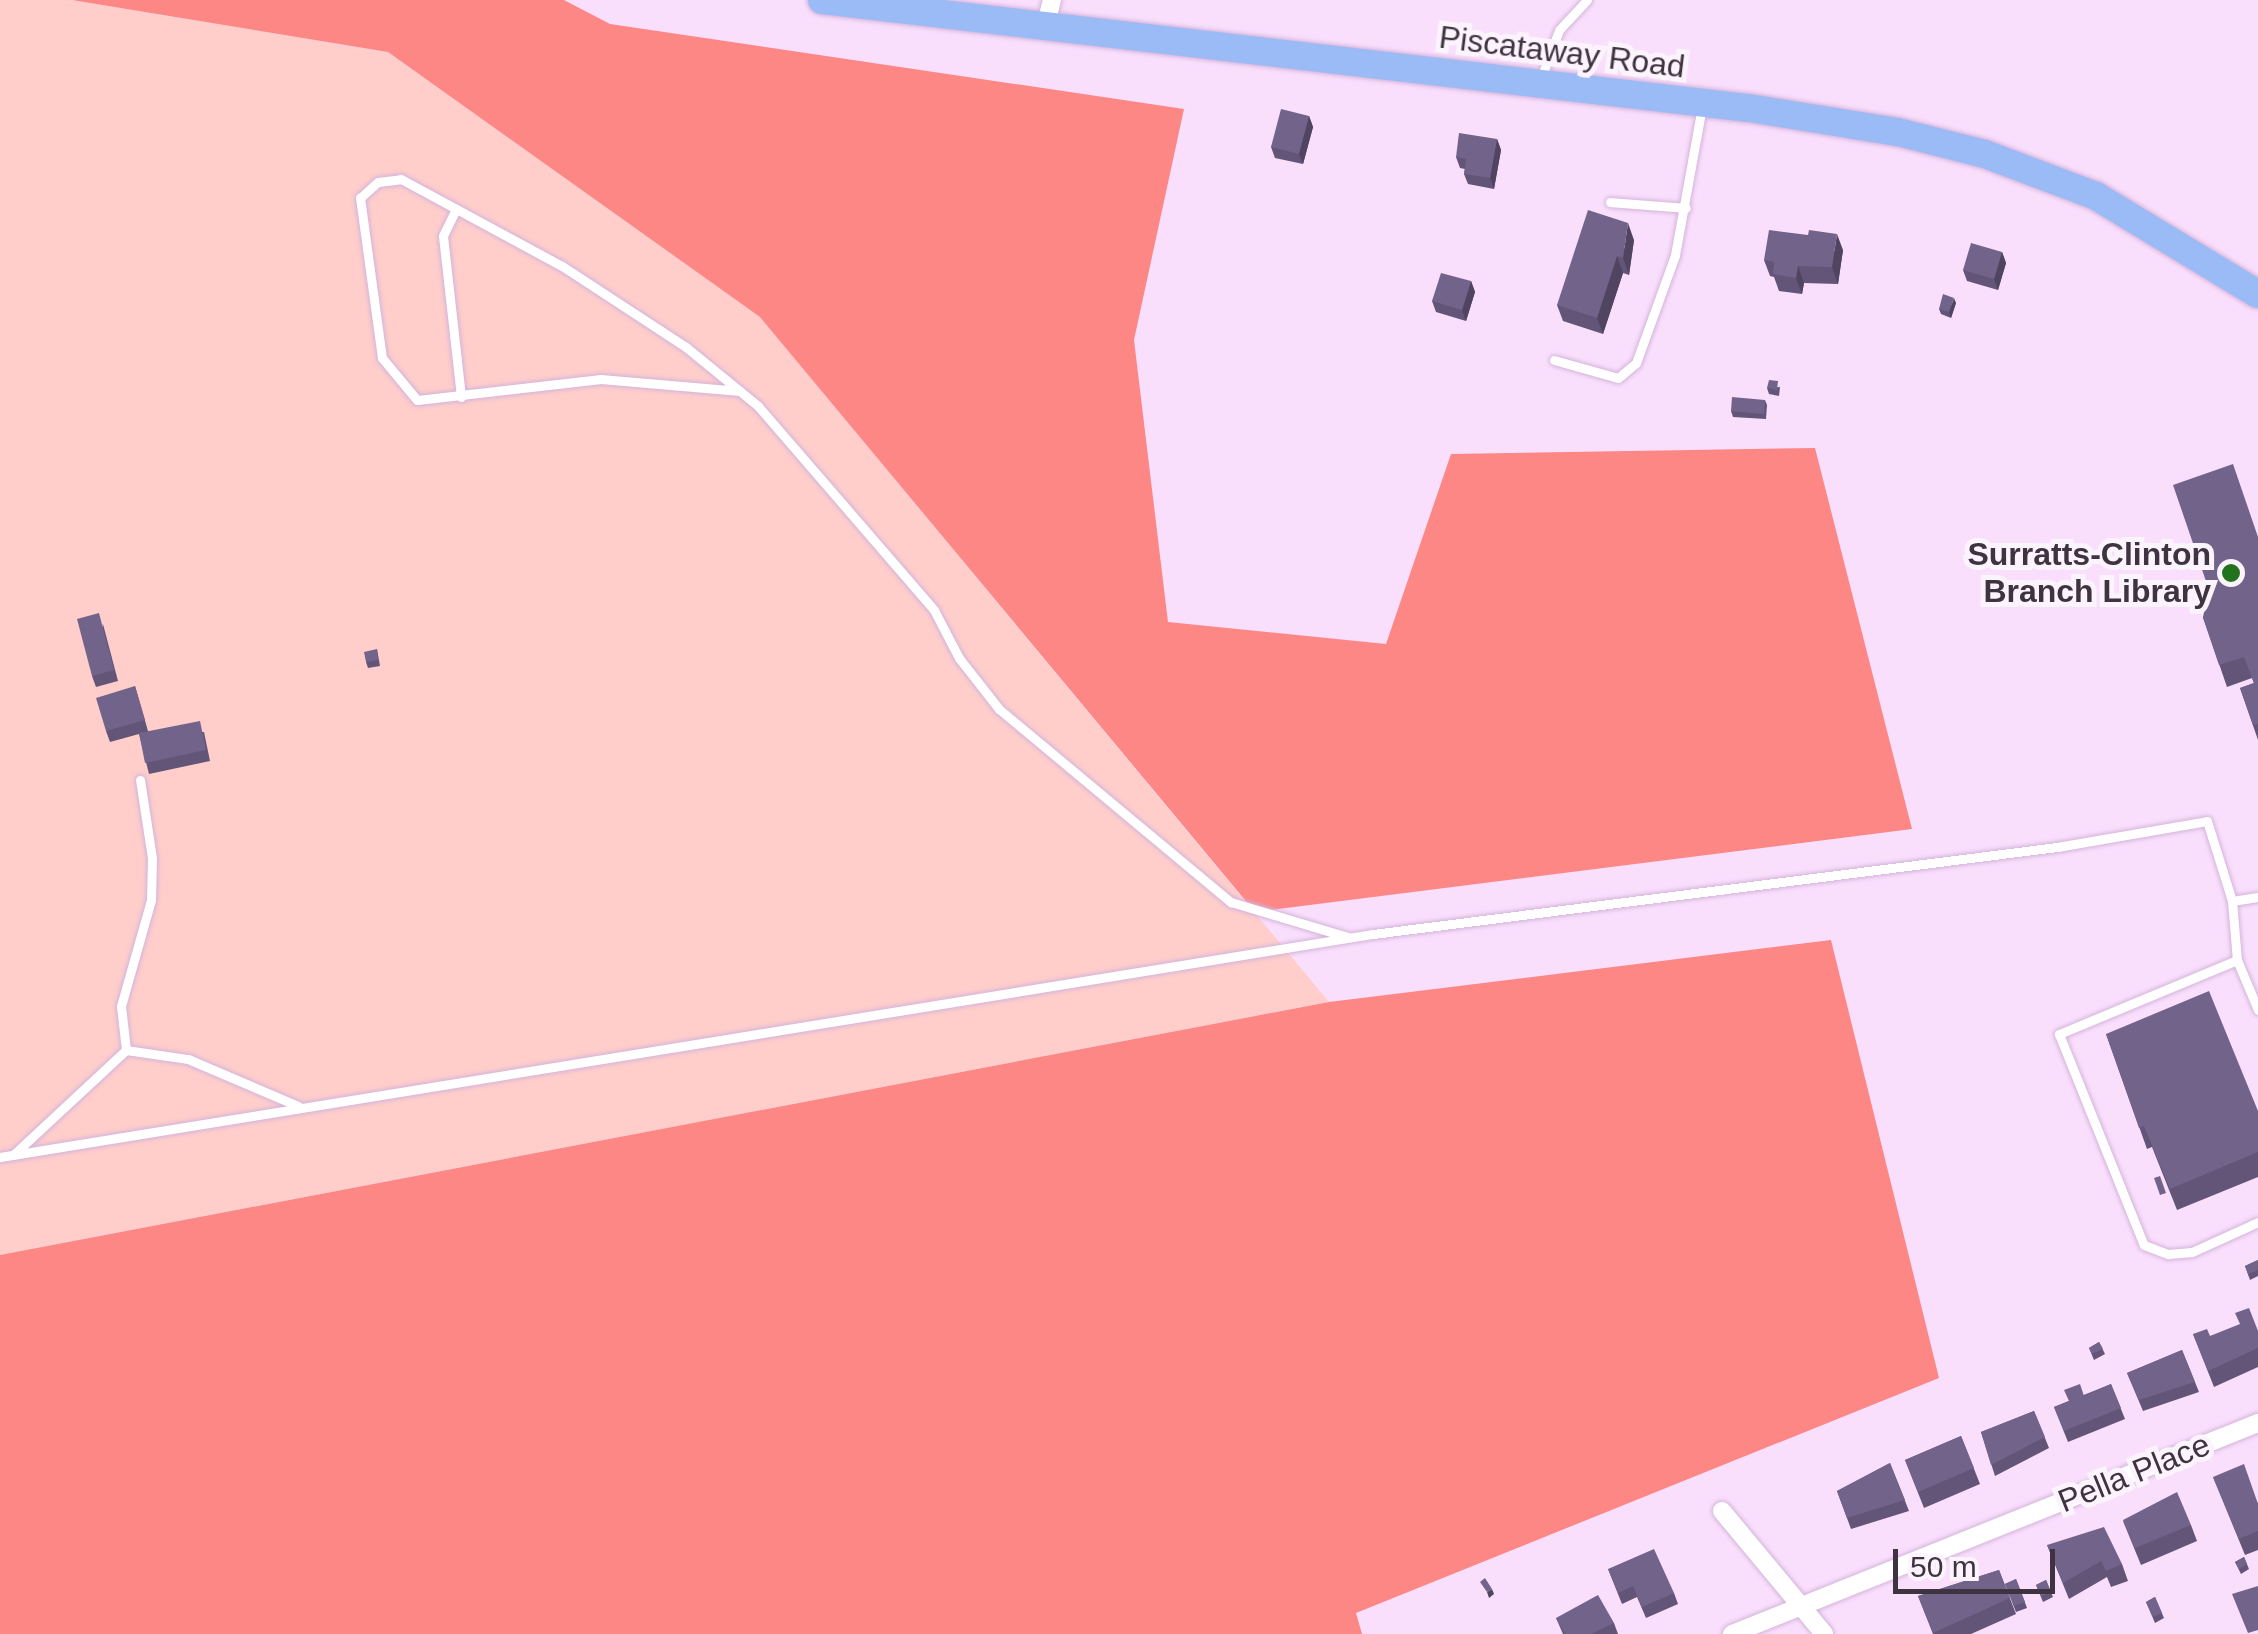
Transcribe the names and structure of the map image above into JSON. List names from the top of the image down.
{
  "streets": {
    "main road": ["Piscataway Road"],
    "street": ["Pella Place"]
  },
  "places": ["Surratts-Clinton Branch Library"],
  "scale_bar": "50 m"
}
